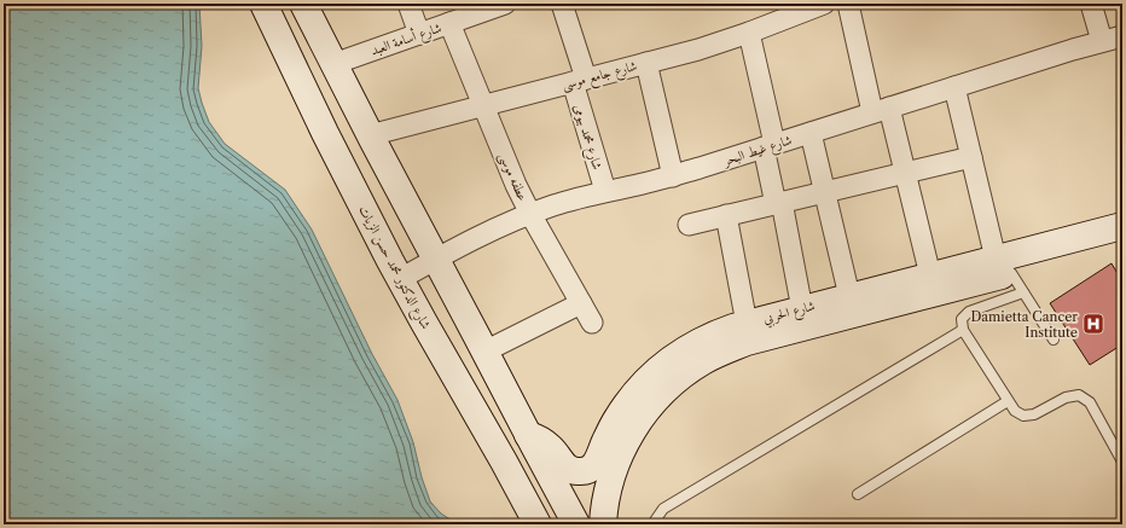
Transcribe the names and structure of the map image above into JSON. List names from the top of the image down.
{
  "streets": {
    "street": [
      "شارع أسامة العبد",
      "شارع جامع موسى",
      "شارع محمد بيومى",
      "شارع غيط البحر",
      "عطفه موسى",
      "شارع الدكتور محمد حسن الزيات",
      "شارع الحربي"
    ]
  },
  "crossings": [
    ["شارع أسامة العبد", "عطفه موسى"],
    ["شارع جامع موسى", "شارع محمد بيومى"],
    ["شارع جامع موسى", "عطفه موسى"],
    ["شارع محمد بيومى", "شارع غيط البحر"],
    ["شارع غيط البحر", "عطفه موسى"],
    ["شارع غيط البحر", "شارع الدكتور محمد حسن الزيات"]
  ],
  "places": {
    "hospital": ["Damietta Cancer Institute"]
  }
}
